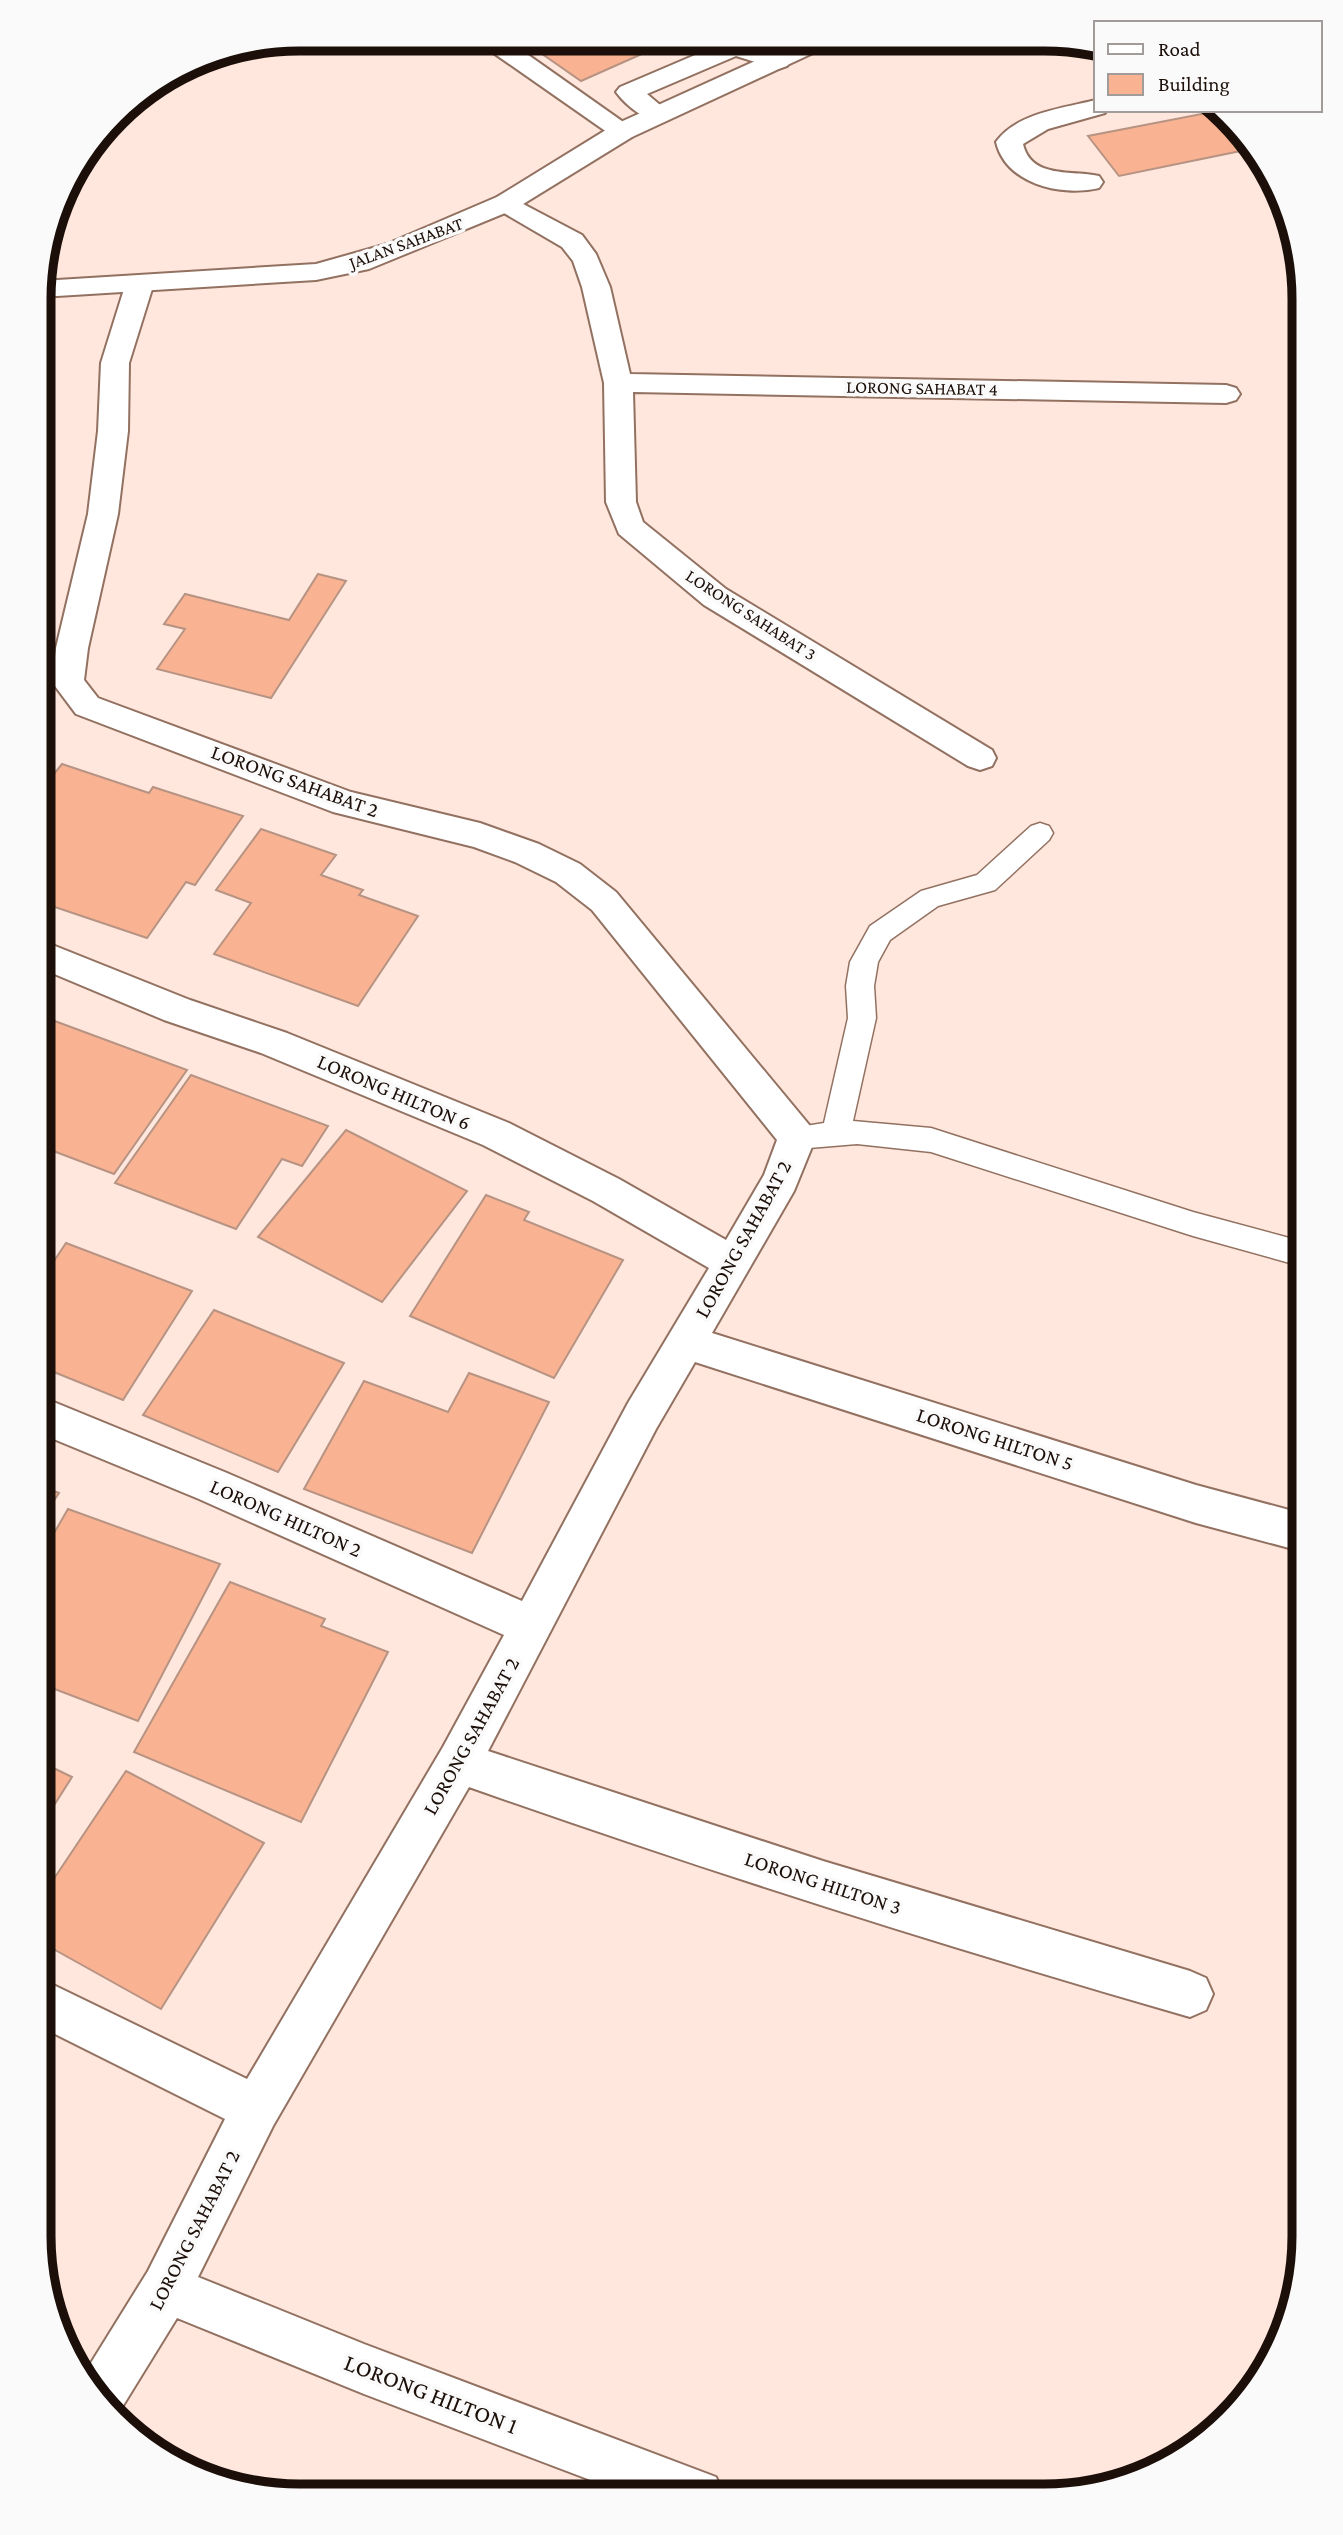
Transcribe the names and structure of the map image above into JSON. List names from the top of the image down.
{
  "streets": {
    "street": [
      "JALAN SAHABAT",
      "LORONG SAHABAT 4",
      "LORONG SAHABAT 3",
      "LORONG SAHABAT 2",
      "LORONG HILTON 6",
      "LORONG HILTON 5",
      "LORONG HILTON 2",
      "LORONG HILTON 3",
      "LORONG HILTON 1"
    ]
  },
  "crossings": [
    ["JALAN SAHABAT", "LORONG SAHABAT 3"],
    ["JALAN SAHABAT", "LORONG SAHABAT 2"],
    ["LORONG SAHABAT 4", "LORONG SAHABAT 3"],
    ["LORONG SAHABAT 2", "LORONG HILTON 6"],
    ["LORONG SAHABAT 2", "LORONG HILTON 5"],
    ["LORONG SAHABAT 2", "LORONG HILTON 2"],
    ["LORONG SAHABAT 2", "LORONG HILTON 3"],
    ["LORONG SAHABAT 2", "LORONG HILTON 1"]
  ],
  "legend": ["Road", "Building"]
}
